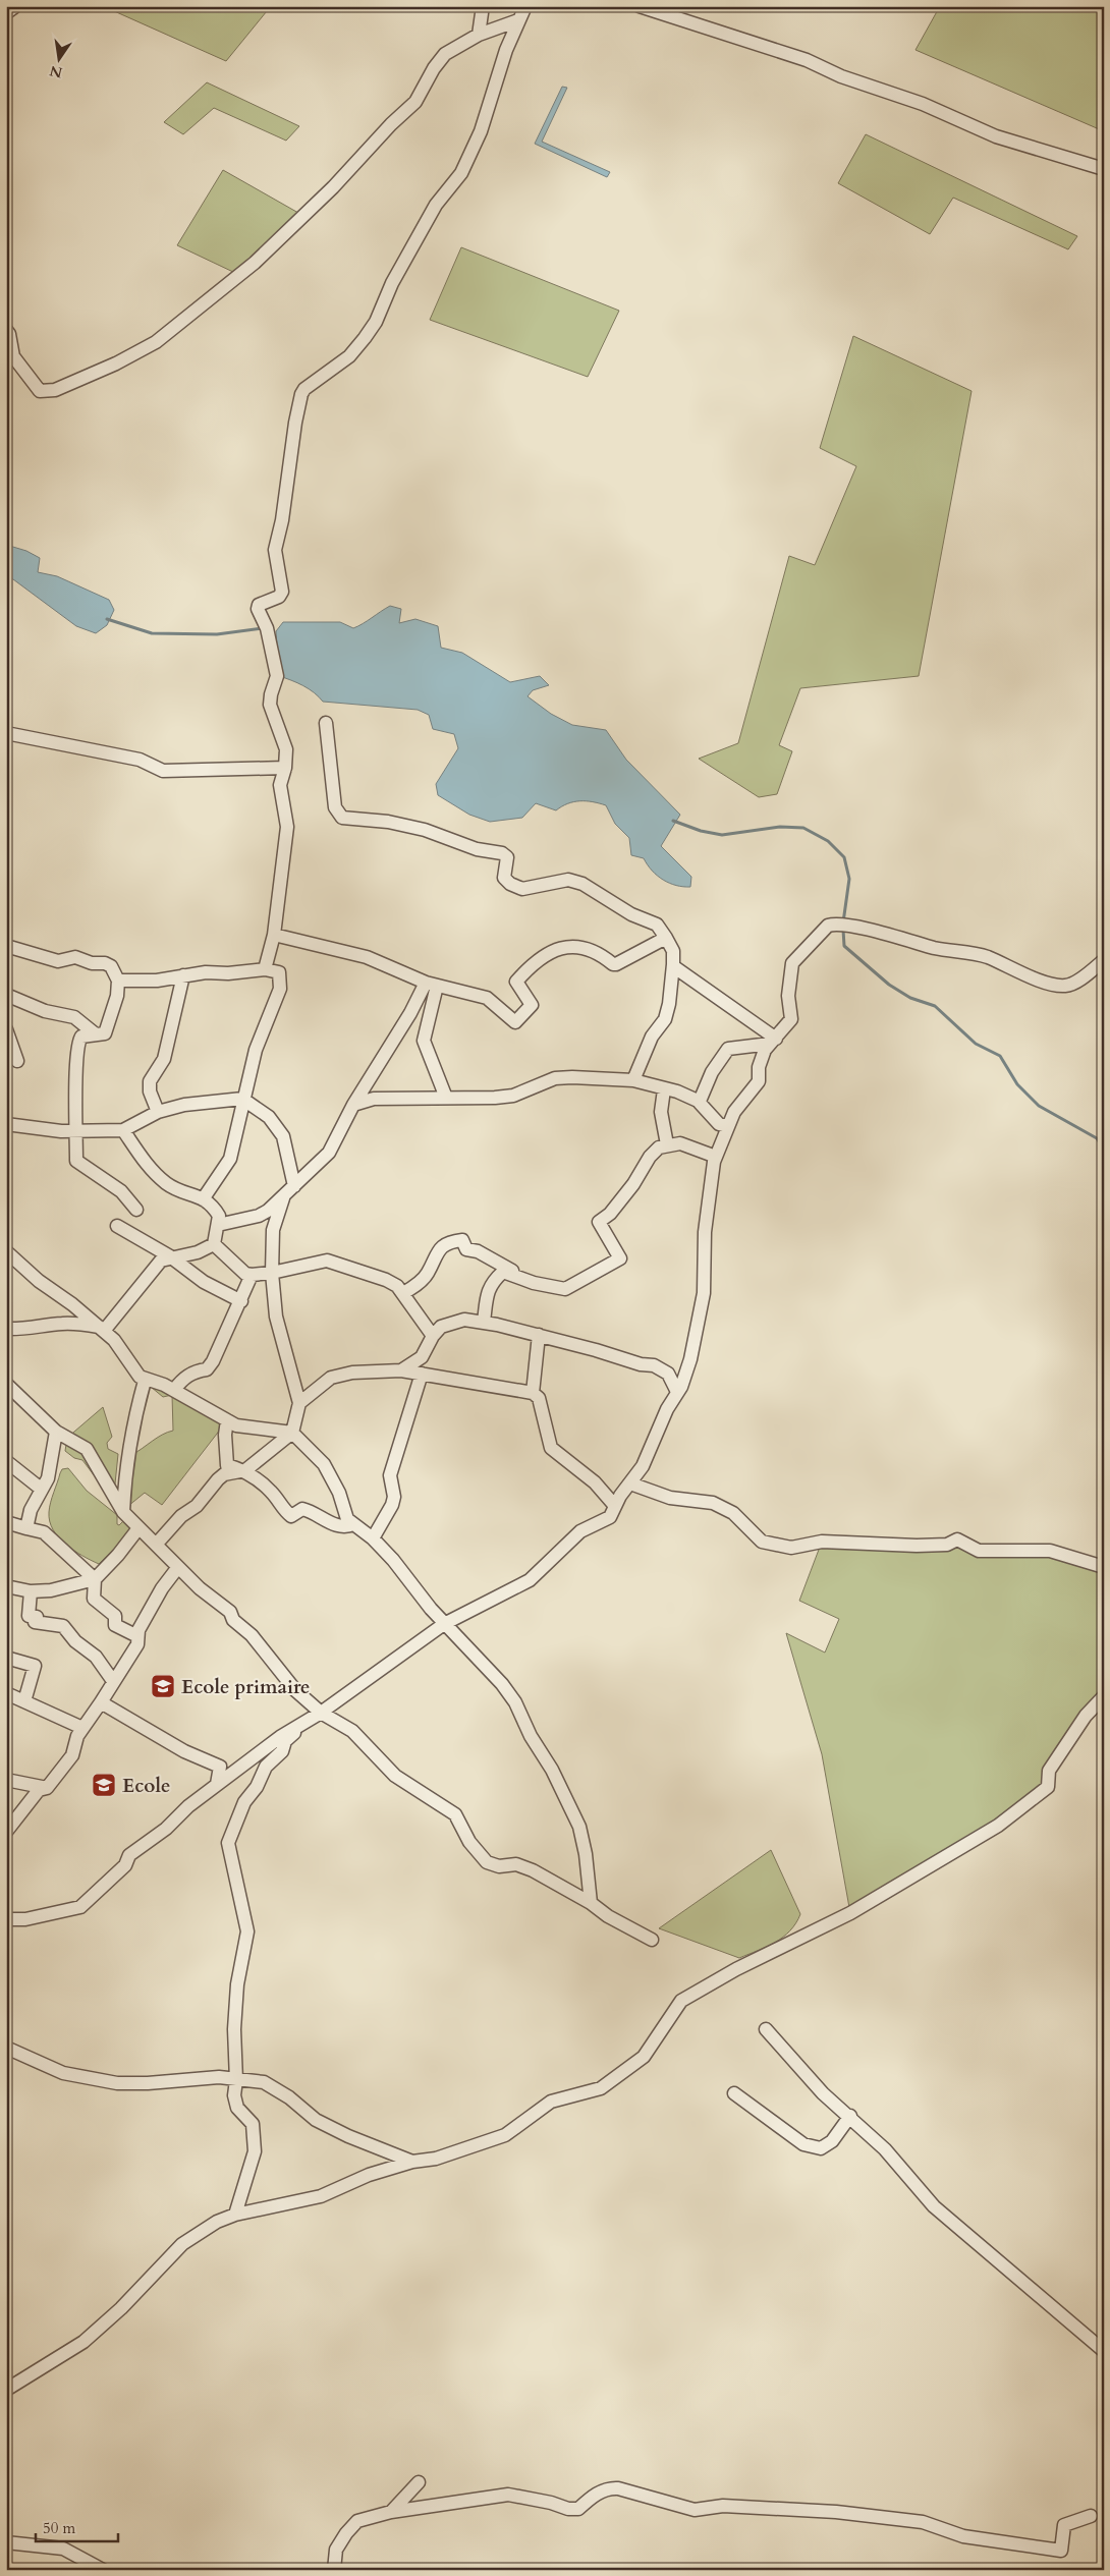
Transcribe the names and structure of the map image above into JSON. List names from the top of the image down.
{
  "places": {
    "school or university": ["Ecole primaire", "Ecole"]
  },
  "scale_bar": "50 m",
  "north": "bottom"
}
